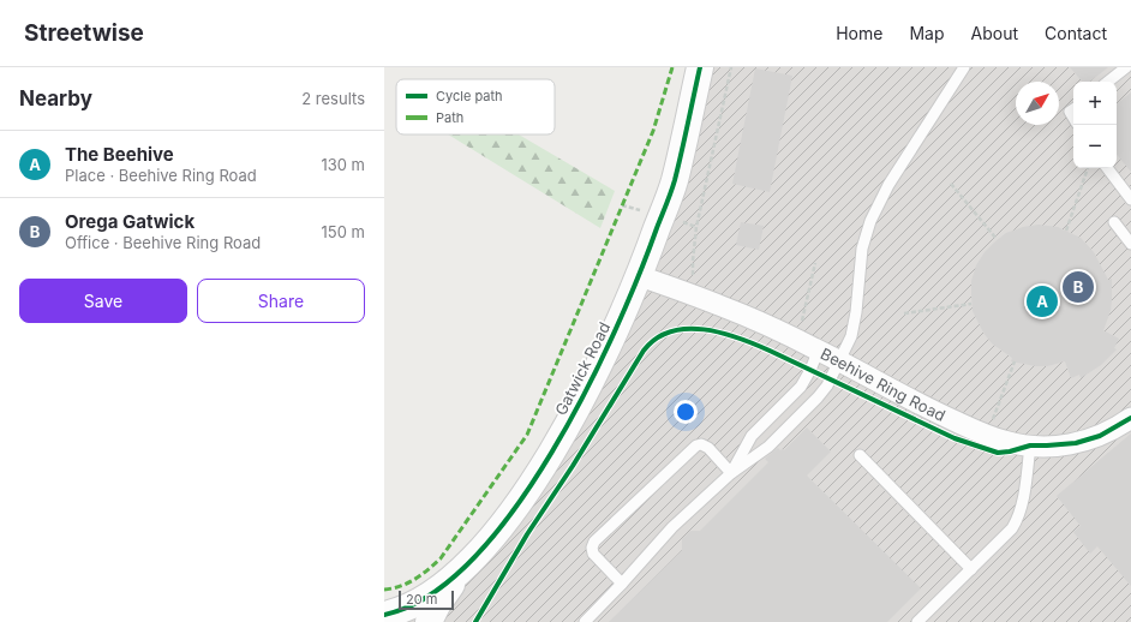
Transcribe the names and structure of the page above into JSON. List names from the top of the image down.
{
  "streets": {
    "street": ["Gatwick Road", "Beehive Ring Road"]
  },
  "crossings": [
    ["Gatwick Road", "Beehive Ring Road"]
  ],
  "legend": ["Cycle path", "Path"],
  "scale_bar": "20 m",
  "north": "top right",
  "page": {
    "header": "Streetwise",
    "nav": [
      "Home",
      "Map",
      "About",
      "Contact"
    ],
    "heading": ["Nearby", "2 results"],
    "map_buttons": ["+", "−"],
    "list": [
      {
        "mark": "A",
        "name": "The Beehive",
        "note": "Place · Beehive Ring Road",
        "value": "130 m"
      },
      {
        "mark": "B",
        "name": "Orega Gatwick",
        "note": "Office · Beehive Ring Road",
        "value": "150 m"
      }
    ],
    "buttons": ["Save", "Share"],
    "pins": ["B", "A"],
    "scale": "20 m"
  }
}
